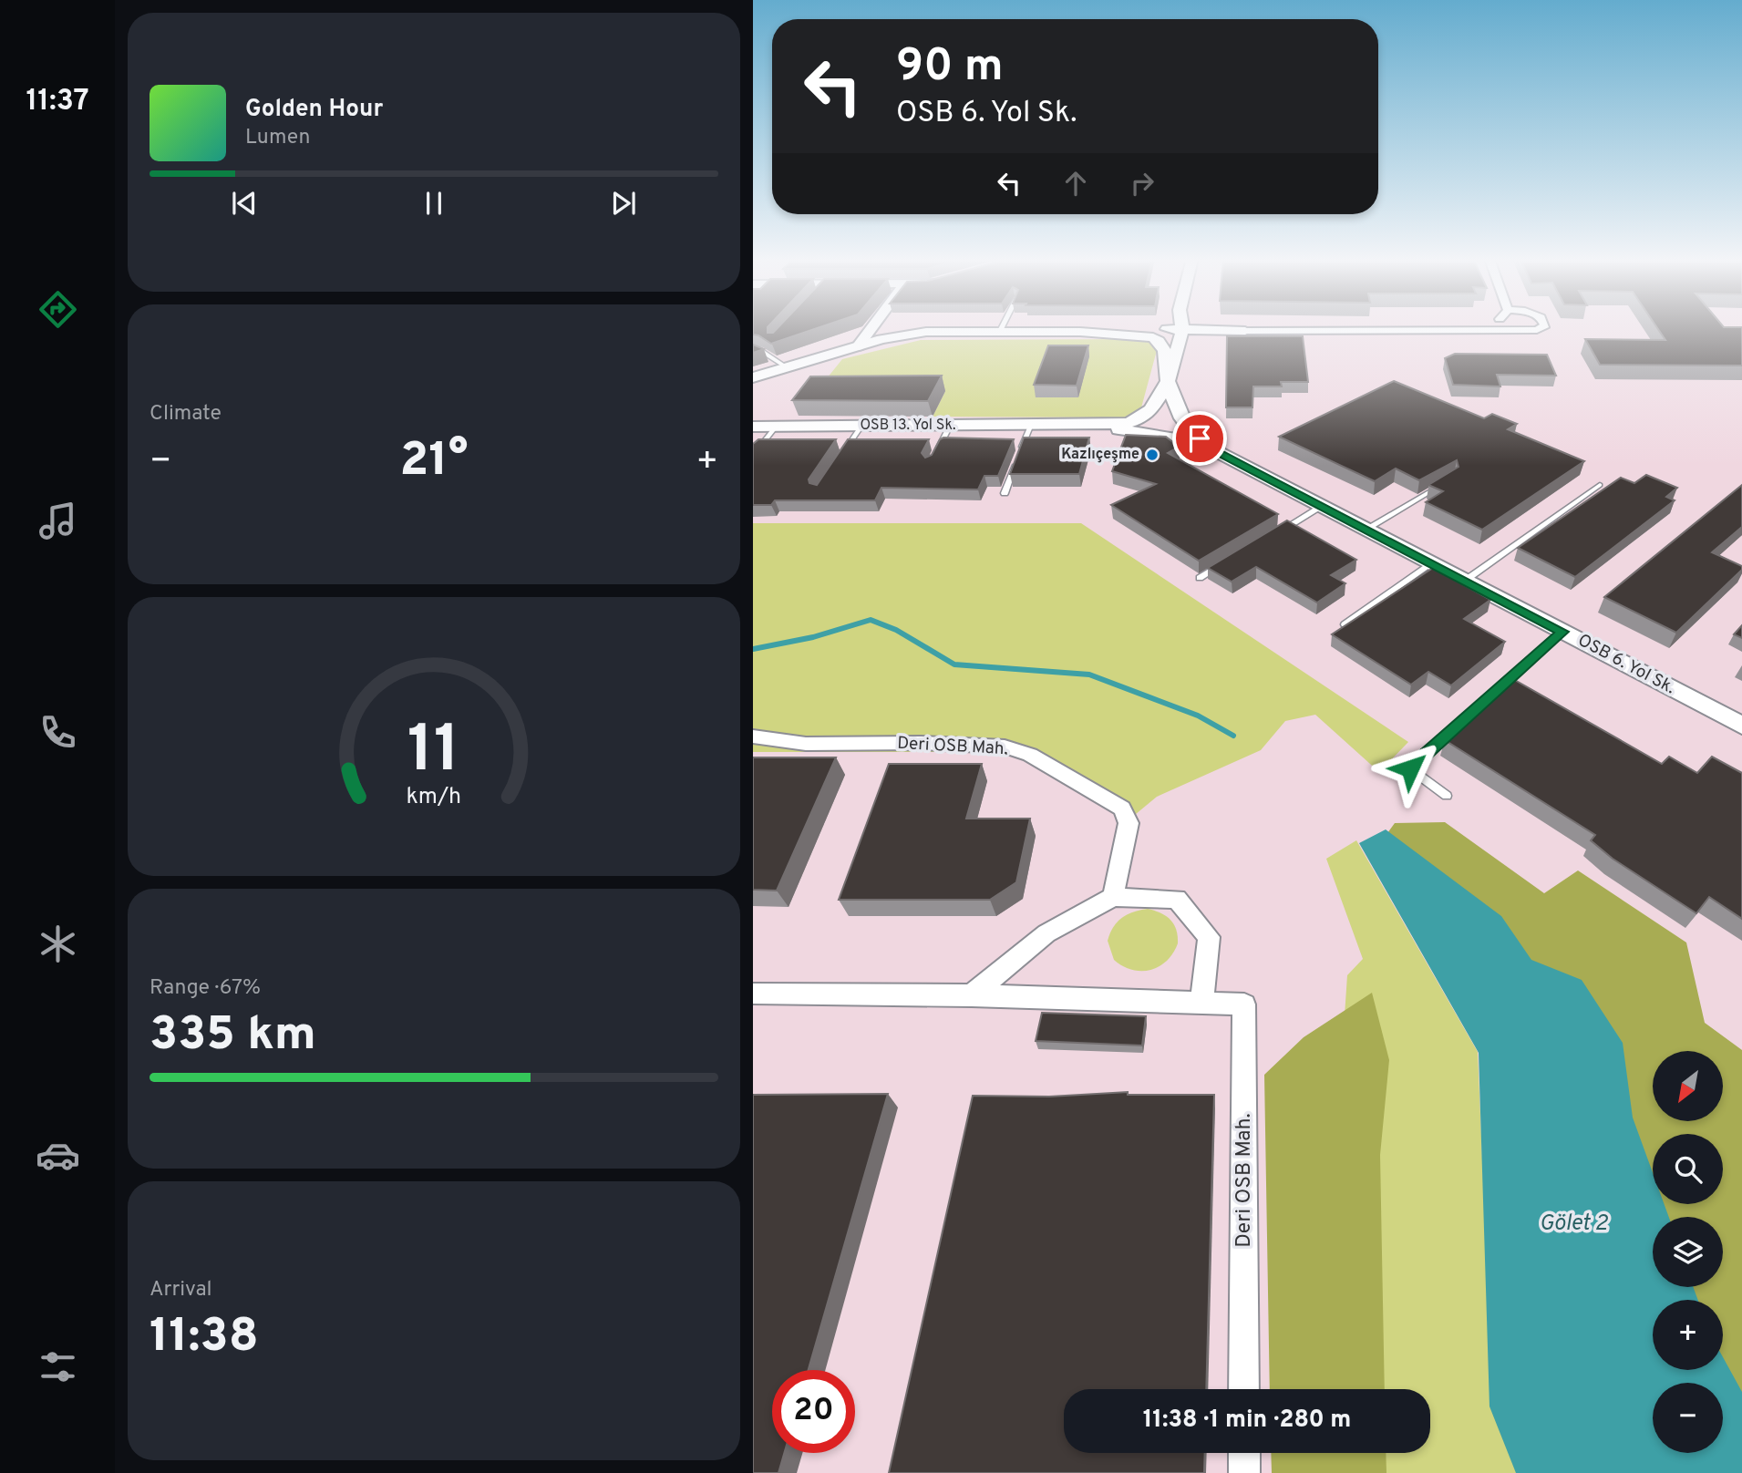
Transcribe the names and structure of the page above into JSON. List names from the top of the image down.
{
  "streets": {
    "main road": ["OSB 13. Yol Sk.", "OSB 6. Yol Sk."],
    "street": ["Deri OSB Mah."]
  },
  "water": ["Gölet 2"],
  "places": ["Kazlıçeşme"],
  "north": "bottom left",
  "page": {
    "tabs": "11:37",
    "turn": ["90 m", "OSB 6. Yol Sk."],
    "song": ["Golden Hour", "Lumen"],
    "tile": [
      "Climate",
      ["Range · 67%", "335 km"],
      ["Arrival", "11:38"]
    ],
    "heat": ["−", "21°", "+"],
    "map_buttons": ["+", "−"],
    "limit": "20",
    "trip": "11:38 · 1 min · 280 m",
    "gauge": ["11", "km/h"]
  }
}
